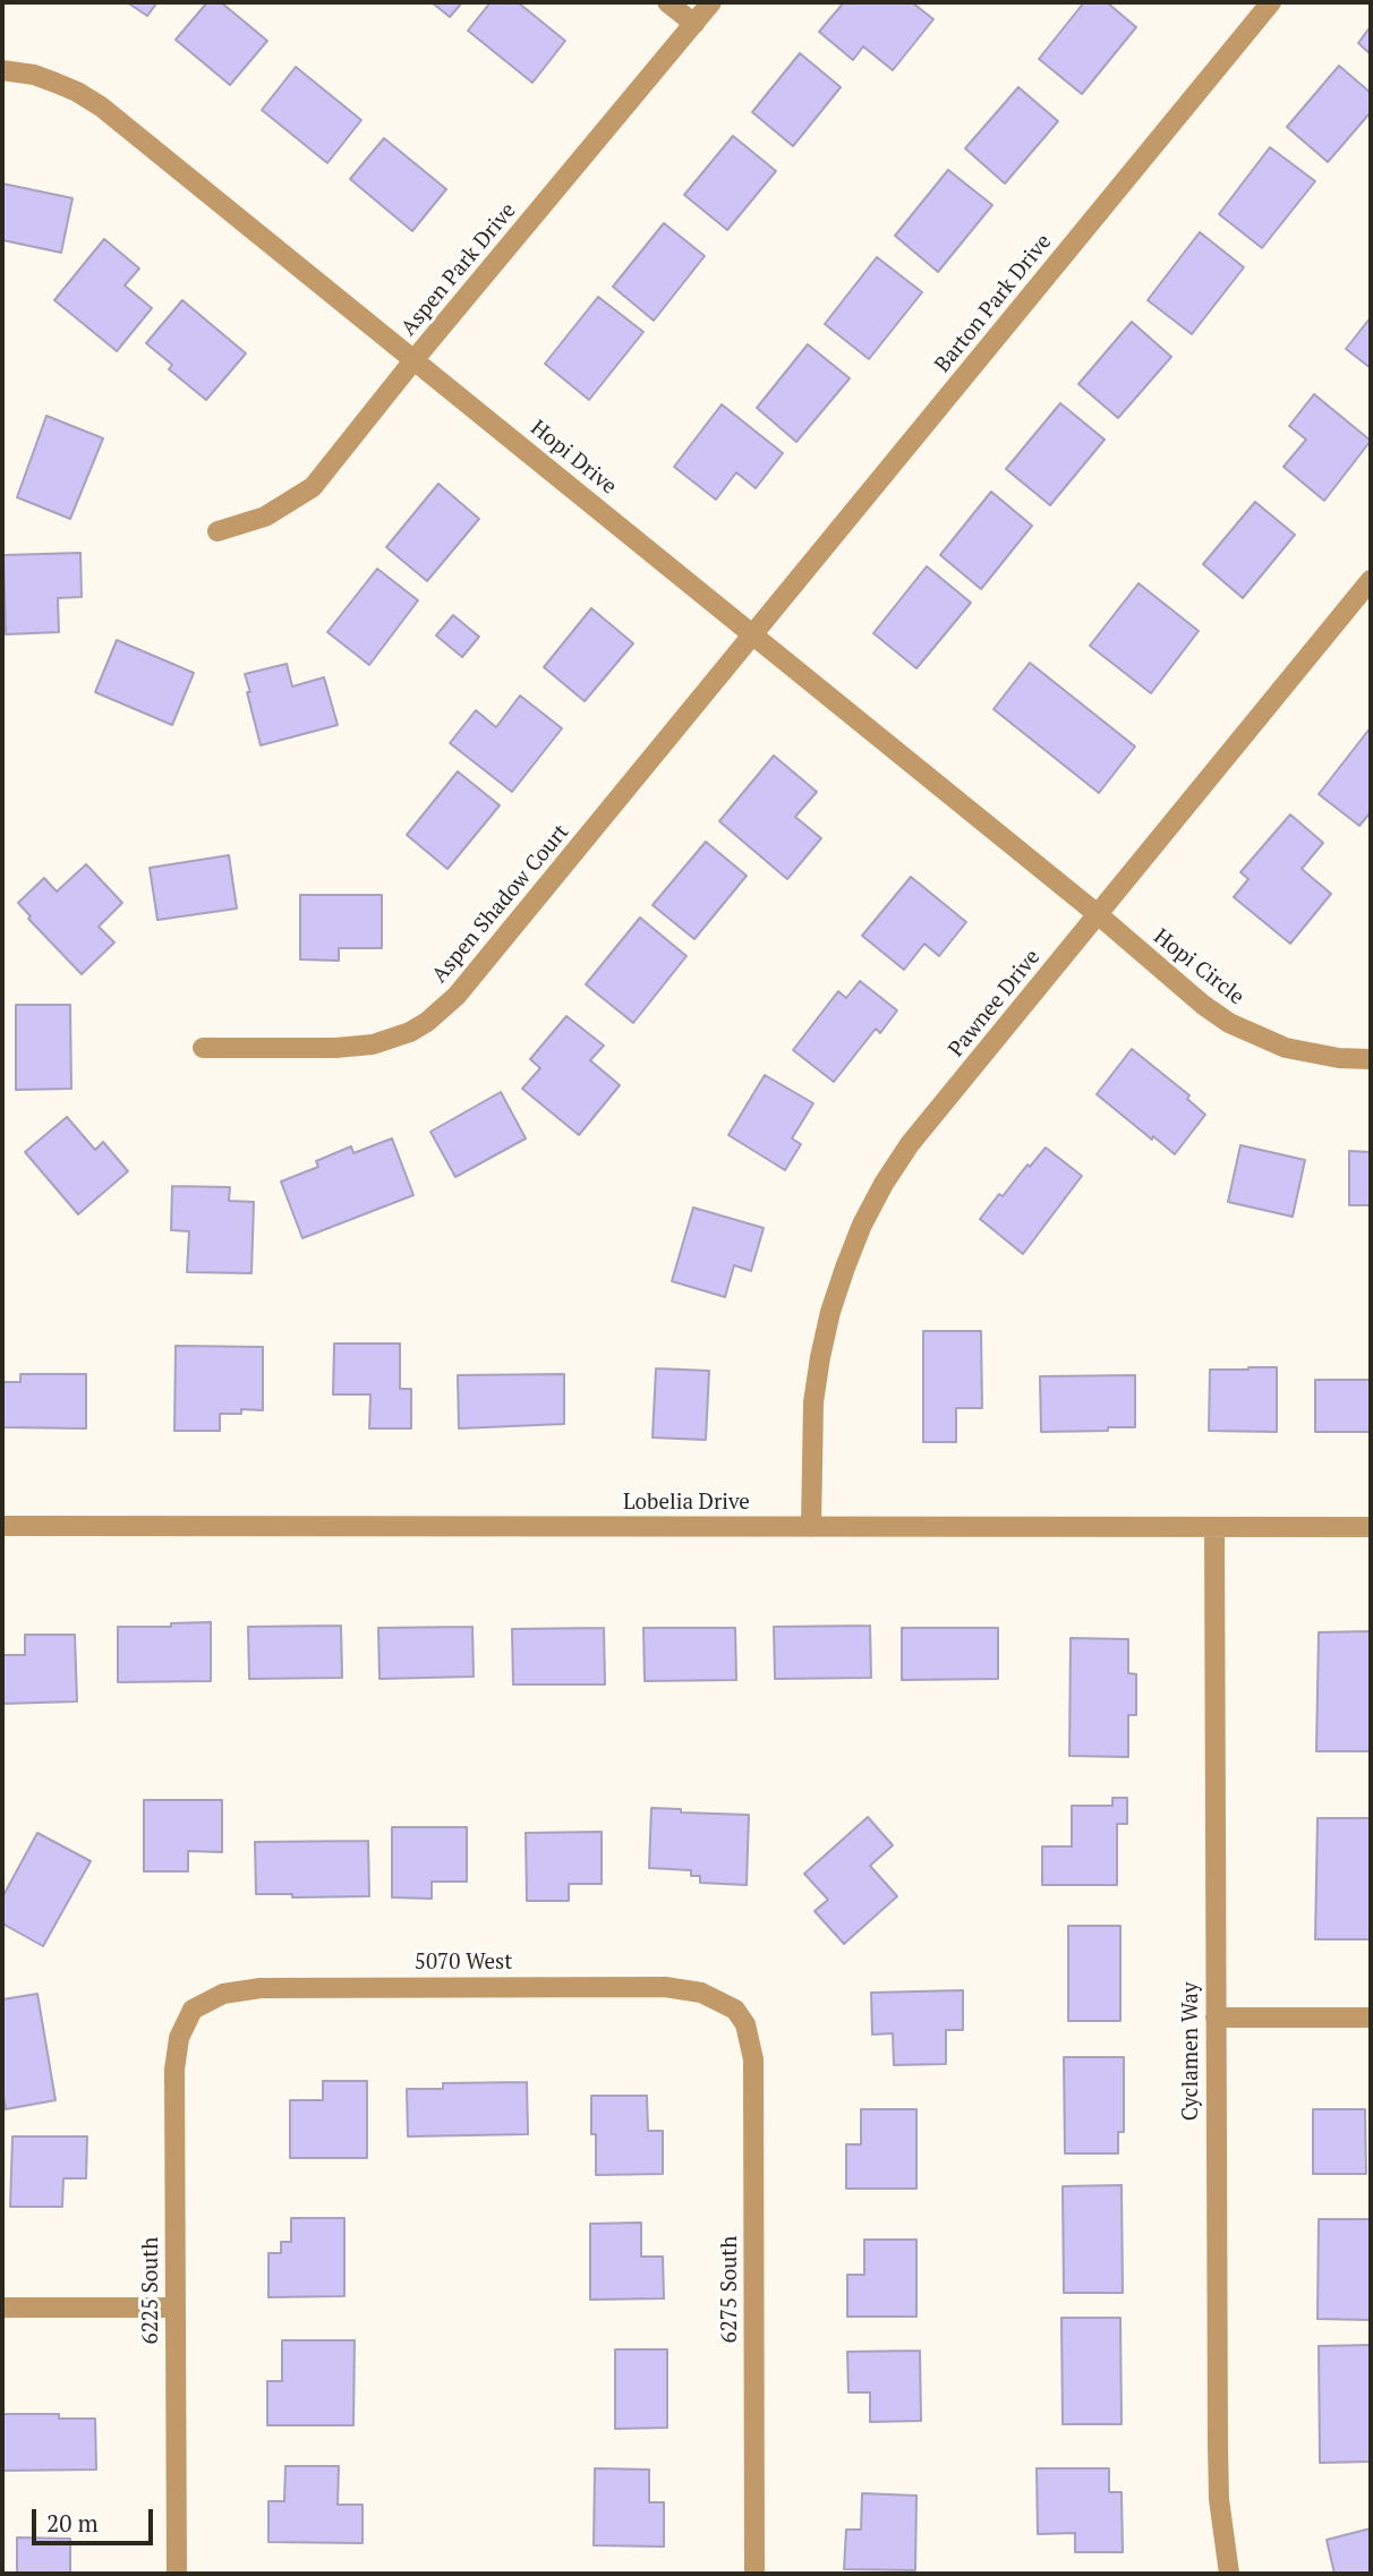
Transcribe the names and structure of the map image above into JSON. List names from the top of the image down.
{
  "streets": {
    "street": [
      "Aspen Park Drive",
      "Barton Park Drive",
      "Hopi Drive",
      "Aspen Shadow Court",
      "Hopi Circle",
      "Pawnee Drive",
      "Lobelia Drive",
      "5070 West",
      "Cyclamen Way",
      "6275 South",
      "6225 South"
    ]
  },
  "crossings": [
    ["Aspen Park Drive", "Hopi Drive"],
    ["Barton Park Drive", "Hopi Drive"],
    ["Barton Park Drive", "Aspen Shadow Court"],
    ["Hopi Drive", "Aspen Shadow Court"],
    ["Hopi Drive", "Hopi Circle"],
    ["Hopi Drive", "Pawnee Drive"],
    ["Hopi Circle", "Pawnee Drive"],
    ["Pawnee Drive", "Lobelia Drive"],
    ["Lobelia Drive", "Cyclamen Way"],
    ["5070 West", "6275 South"],
    ["5070 West", "6225 South"]
  ],
  "scale_bar": "20 m"
}
